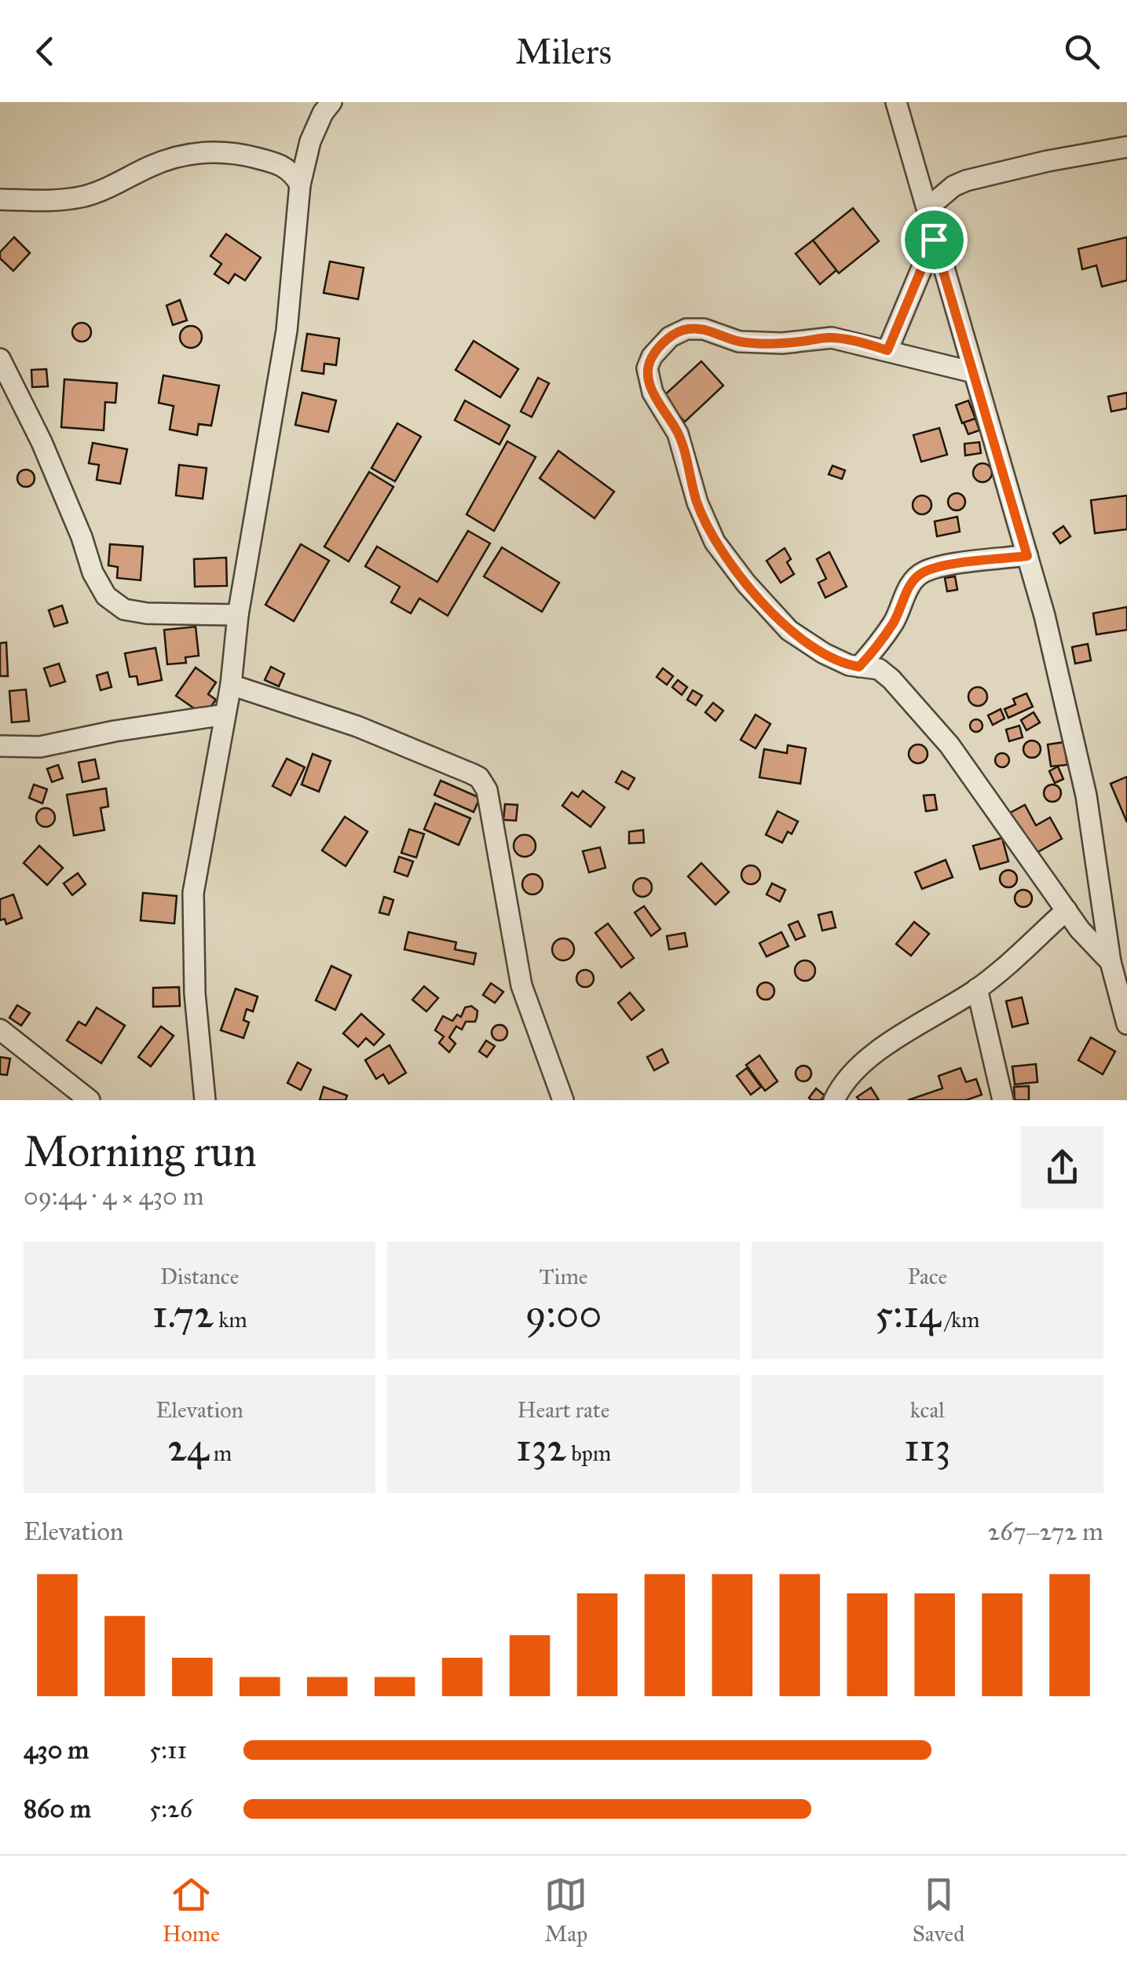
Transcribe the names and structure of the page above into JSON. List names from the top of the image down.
{
  "page": {
    "header": "Milers",
    "heading": ["Morning run", "09:44 · 4 × 430 m"],
    "stats": [
      ["Distance", "1.72 km"],
      ["Time", "9:00"],
      ["Pace", "5:14 /km"],
      ["Elevation", "24 m"],
      ["Heart rate", "132 bpm"],
      ["kcal", "113"]
    ],
    "chart": ["Elevation", "267–272 m"],
    "list": [
      {
        "name": "430 m",
        "note": "5:11"
      },
      {
        "name": "860 m",
        "note": "5:26"
      }
    ],
    "tabs": ["Home", "Map", "Saved"]
  }
}
